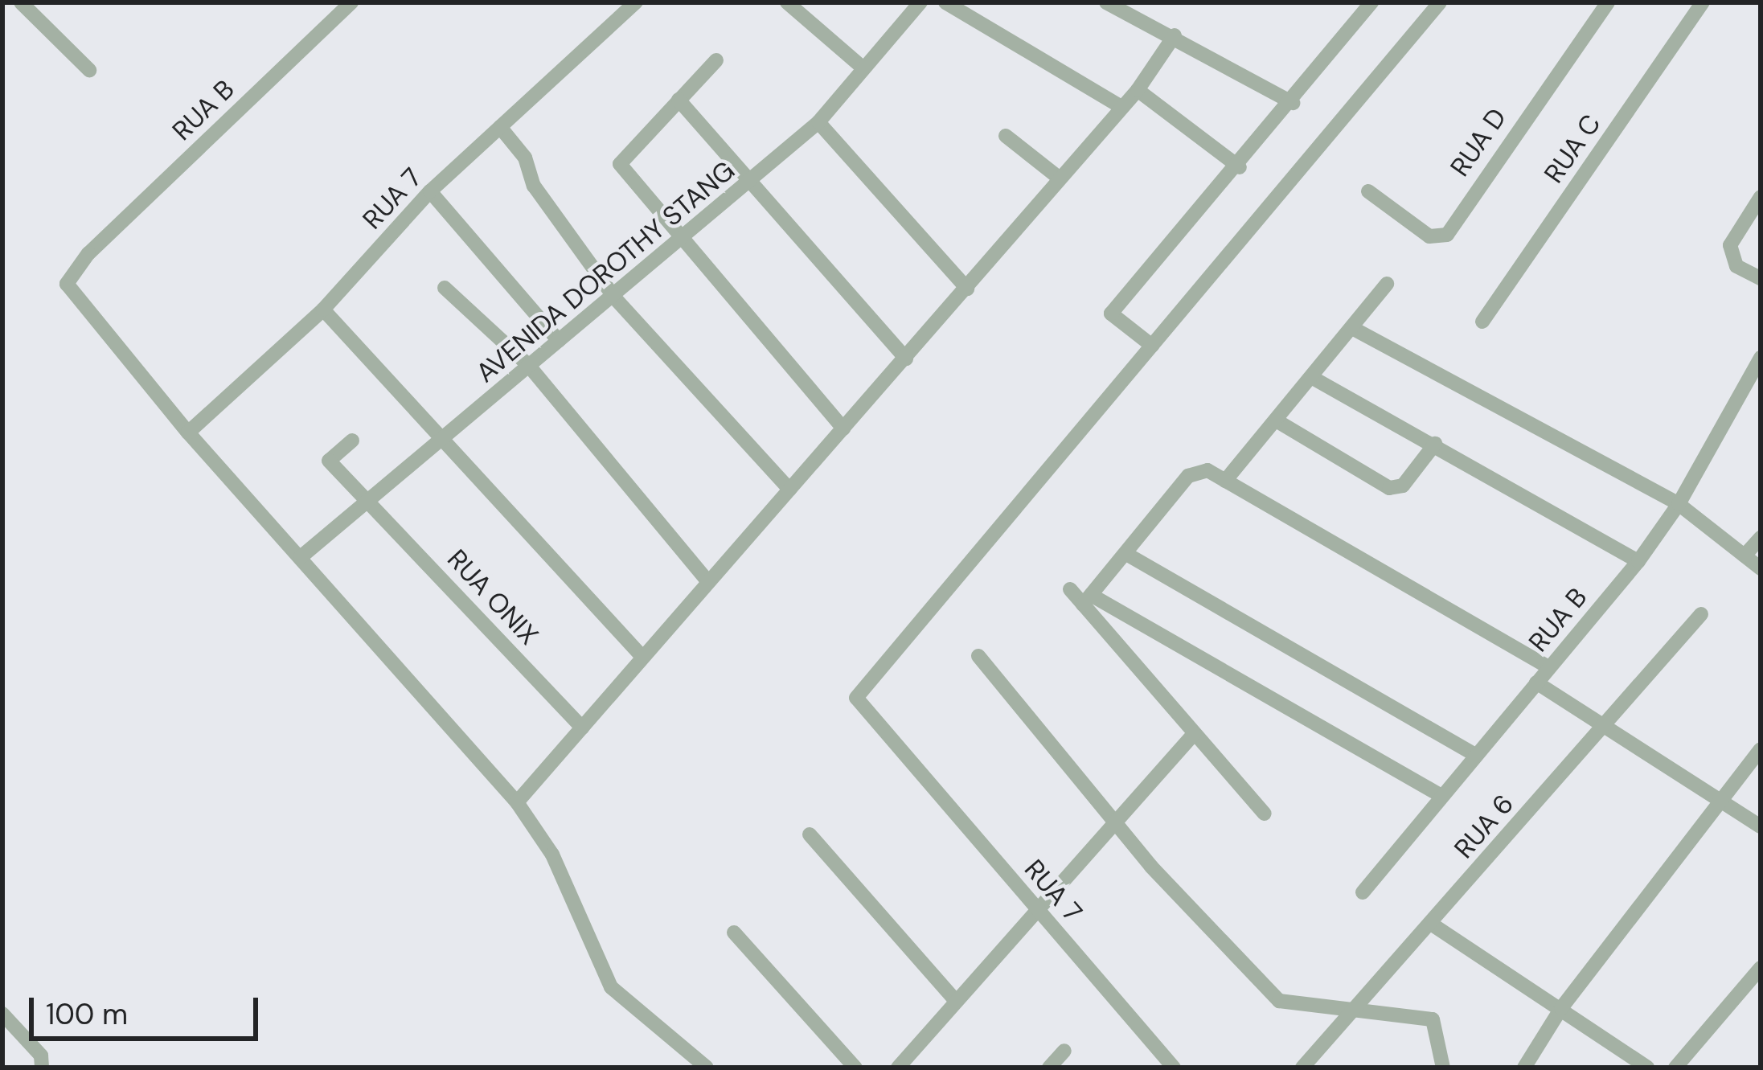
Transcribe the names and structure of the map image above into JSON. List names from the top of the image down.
{
  "streets": {
    "street": [
      "RUA B",
      "RUA D",
      "RUA C",
      "RUA 7",
      "AVENIDA DOROTHY STANG",
      "RUA ONIX",
      "RUA 6"
    ]
  },
  "crossings": [
    ["RUA B", "RUA 7"],
    ["AVENIDA DOROTHY STANG", "RUA ONIX"]
  ],
  "scale_bar": "100 m"
}
